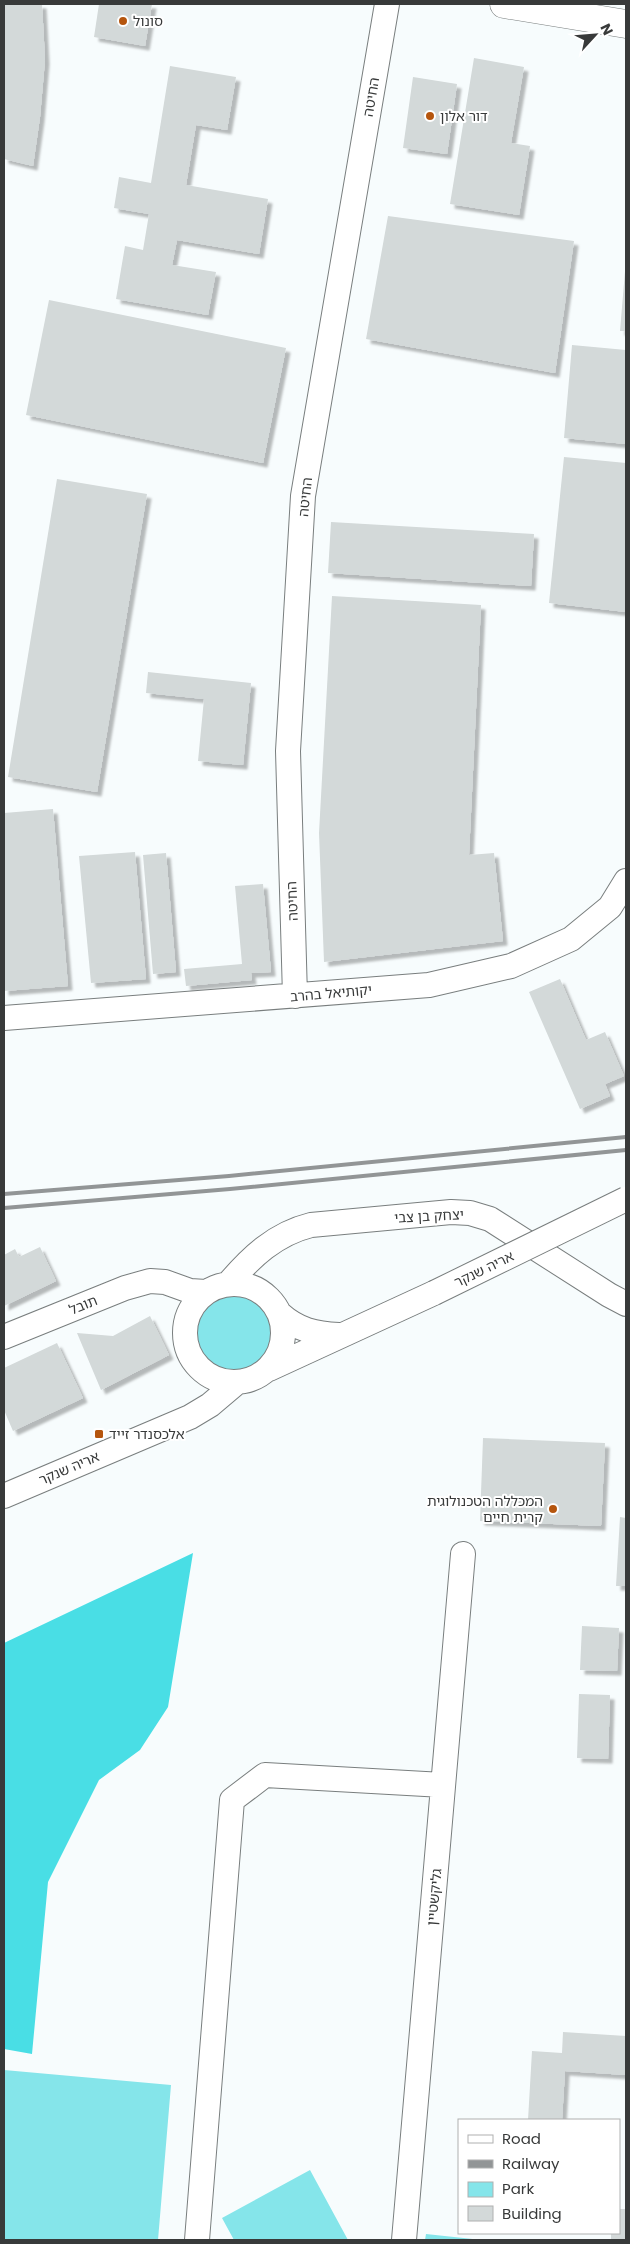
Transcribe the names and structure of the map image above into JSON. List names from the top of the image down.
{
  "streets": {
    "street": [
      "החיטה",
      "יקותיאל בהרב",
      "יצחק בן צבי",
      "אריה שנקר",
      "תובל",
      "גליקשטיין"
    ]
  },
  "crossings": [
    ["החיטה", "יקותיאל בהרב"],
    ["יצחק בן צבי", "אריה שנקר"],
    ["יצחק בן צבי", "תובל"],
    ["אריה שנקר", "תובל"]
  ],
  "places": {
    "other": ["סונול", "דור אלון", "המכללה הטכנולוגית קרית חיים"],
    "transit": ["אלכסנדר זייד"]
  },
  "legend": [
    "Road",
    "Railway",
    "Park",
    "Building"
  ],
  "north": "top right"
}
